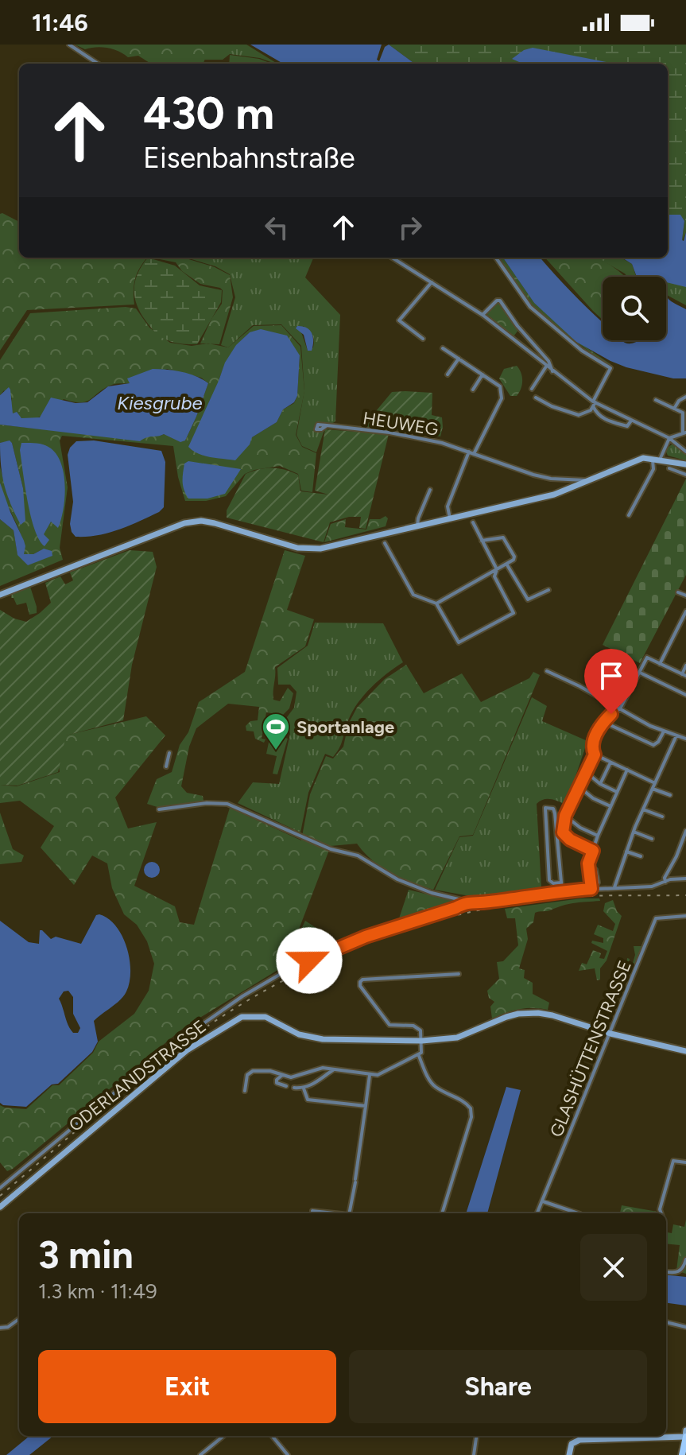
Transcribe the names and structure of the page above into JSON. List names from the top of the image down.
{
  "streets": {
    "street": ["HEUWEG", "GLASHÜTTENSTRASSE", "ODERLANDSTRASSE"]
  },
  "crossings": [
    ["GLASHÜTTENSTRASSE", "ODERLANDSTRASSE"]
  ],
  "water": ["Kiesgrube"],
  "places": {
    "sports": ["Sportanlage"]
  },
  "page": {
    "status": "11:46",
    "turn": ["430 m", "Eisenbahnstraße"],
    "heading": ["3 min", "1.3 km · 11:49"],
    "buttons": ["Exit", "Share"]
  }
}
